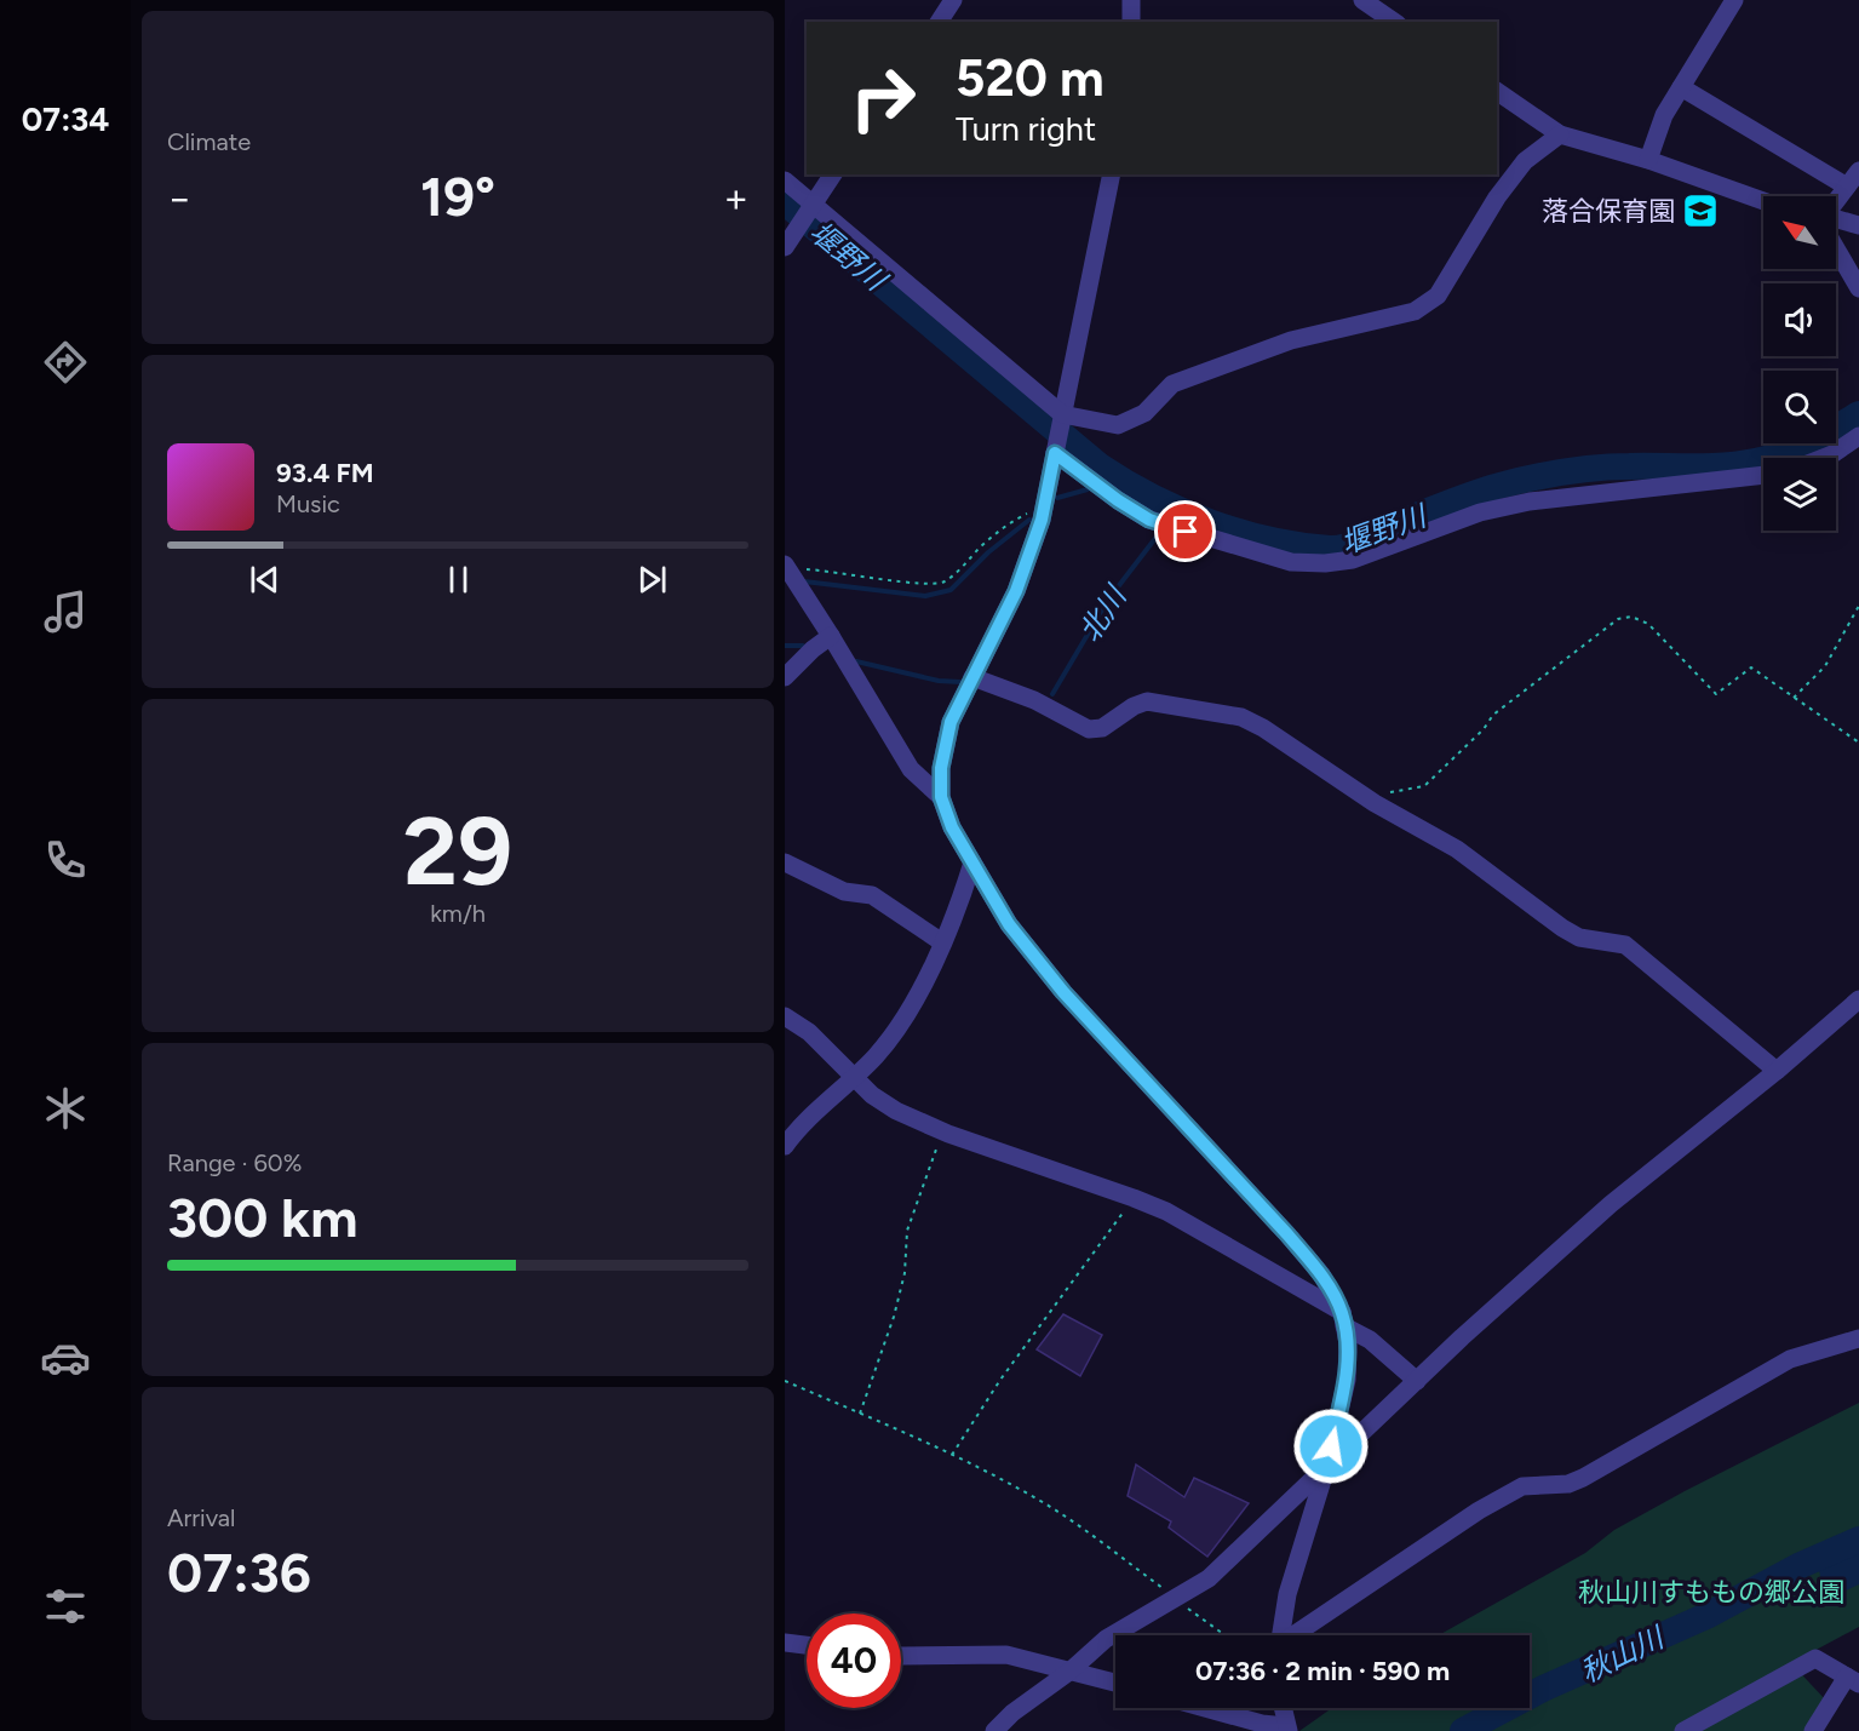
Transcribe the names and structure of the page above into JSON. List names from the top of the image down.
{
  "water": ["堰野川", "北川", "秋山川"],
  "parks": ["秋山川すももの郷公園"],
  "places": {
    "school or university": ["落合保育園"]
  },
  "north": "top left",
  "page": {
    "tabs": "07:34",
    "tile": [
      "Climate",
      ["29", "km/h"],
      ["Range · 60%", "300 km"],
      ["Arrival", "07:36"]
    ],
    "turn": ["520 m", "Turn right"],
    "heat": ["−", "19°", "+"],
    "song": ["93.4 FM", "Music"],
    "limit": "40",
    "trip": "07:36 · 2 min · 590 m"
  }
}
